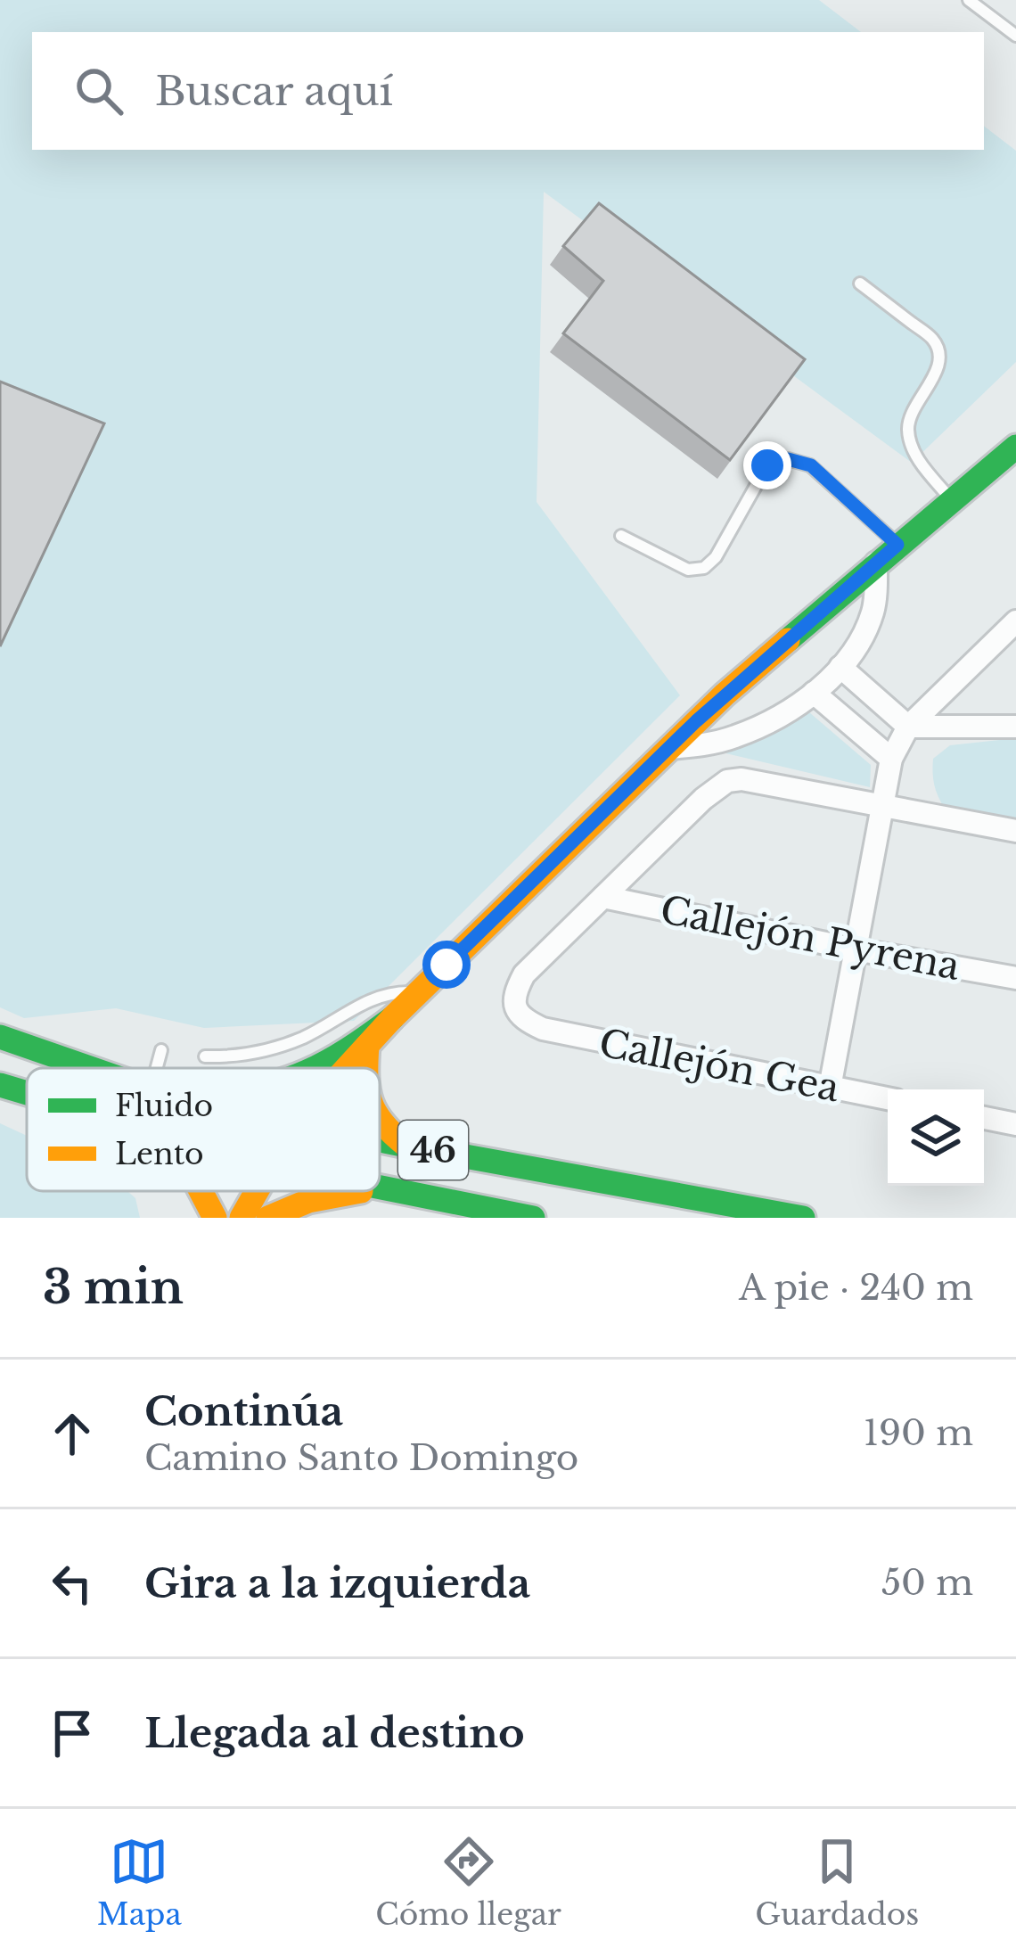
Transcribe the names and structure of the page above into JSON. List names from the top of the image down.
{
  "streets": {
    "main road": ["46"],
    "street": ["Callejón Pyrena", "Callejón Gea"]
  },
  "crossings": [
    ["Callejón Pyrena", "Callejón Gea"]
  ],
  "legend": ["Fluido", "Lento"],
  "page": {
    "search": "Buscar aquí",
    "heading": ["3 min", "A pie · 240 m"],
    "list": [
      ["Continúa", "Camino Santo Domingo", "190 m"],
      ["Gira a la izquierda", "50 m"],
      "Llegada al destino"
    ],
    "nav": ["Mapa", "Cómo llegar", "Guardados"]
  }
}
